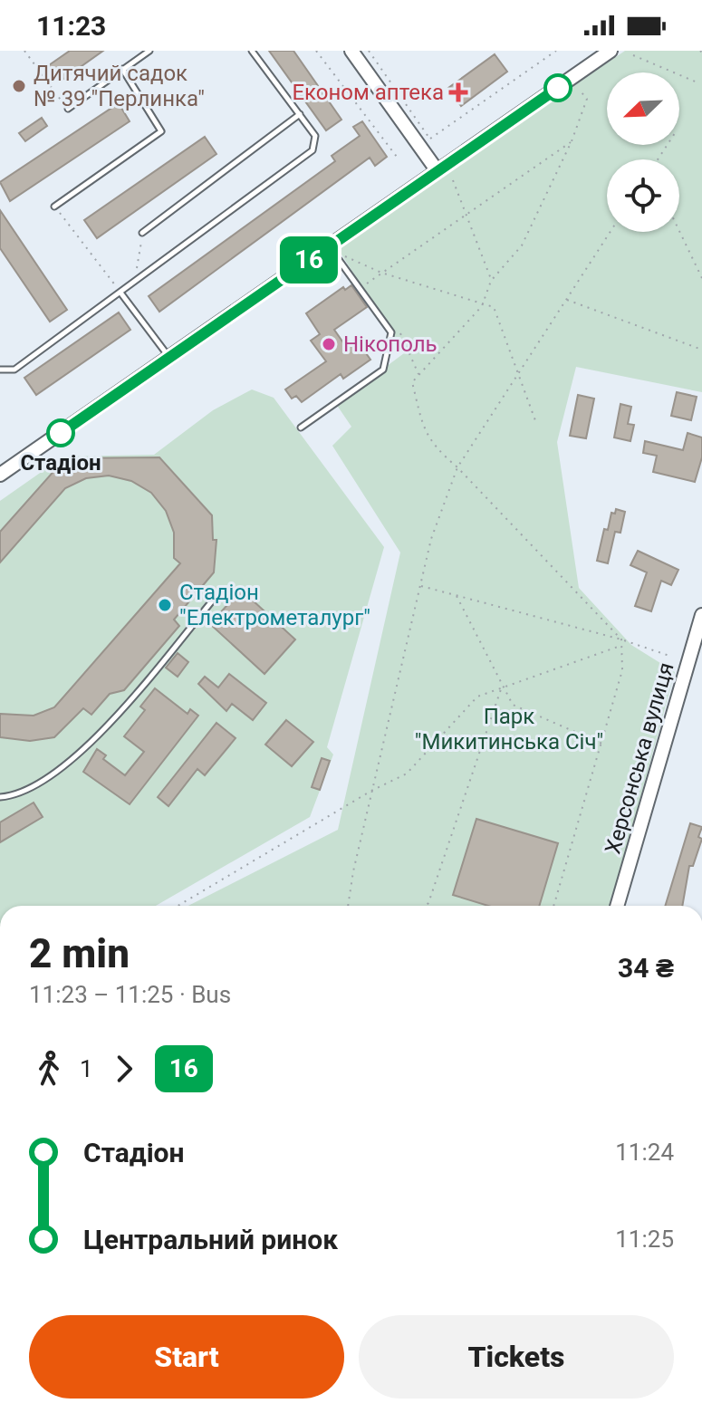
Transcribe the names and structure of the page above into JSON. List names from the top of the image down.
{
  "streets": {
    "main road": ["Херсонська вулиця"]
  },
  "parks": ["Парк \"Микитинська Січ\""],
  "places": {
    "other": [
      "Дитячий садок № 39 \"Перлинка\"",
      "Нікополь",
      "Стадіон",
      "Стадіон \"Електрометалург\""
    ],
    "health": ["Економ аптека"]
  },
  "lines": ["bus line 16"],
  "north": "bottom left",
  "page": {
    "status": "11:23",
    "on_map": "16",
    "heading": ["2 min", "11:23 – 11:25 · Bus", "34 ₴"],
    "legs": ["1", "16"],
    "list": [
      {
        "name": "Стадіон",
        "value": "11:24"
      },
      {
        "name": "Центральний ринок",
        "value": "11:25"
      }
    ],
    "buttons": ["Start", "Tickets"]
  }
}
